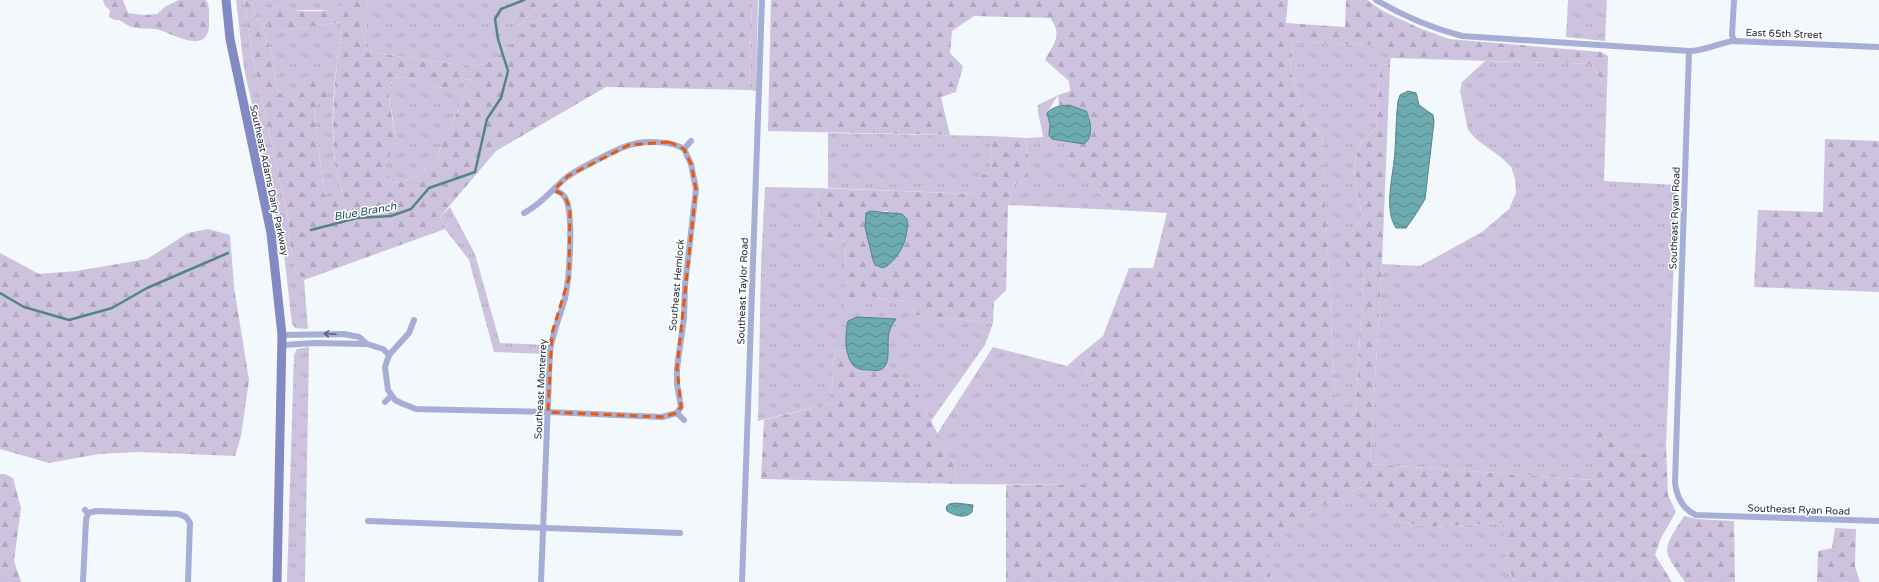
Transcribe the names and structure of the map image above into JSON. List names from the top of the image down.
{
  "streets": {
    "main road": ["Southeast Adams Dairy Parkway"],
    "street": [
      "East 65th Street",
      "Southeast Ryan Road",
      "Southeast Hemlock",
      "Southeast Taylor Road",
      "Southeast Monterrey"
    ]
  },
  "crossings": [
    ["East 65th Street", "Southeast Ryan Road"]
  ],
  "water": ["Blue Branch"]
}
